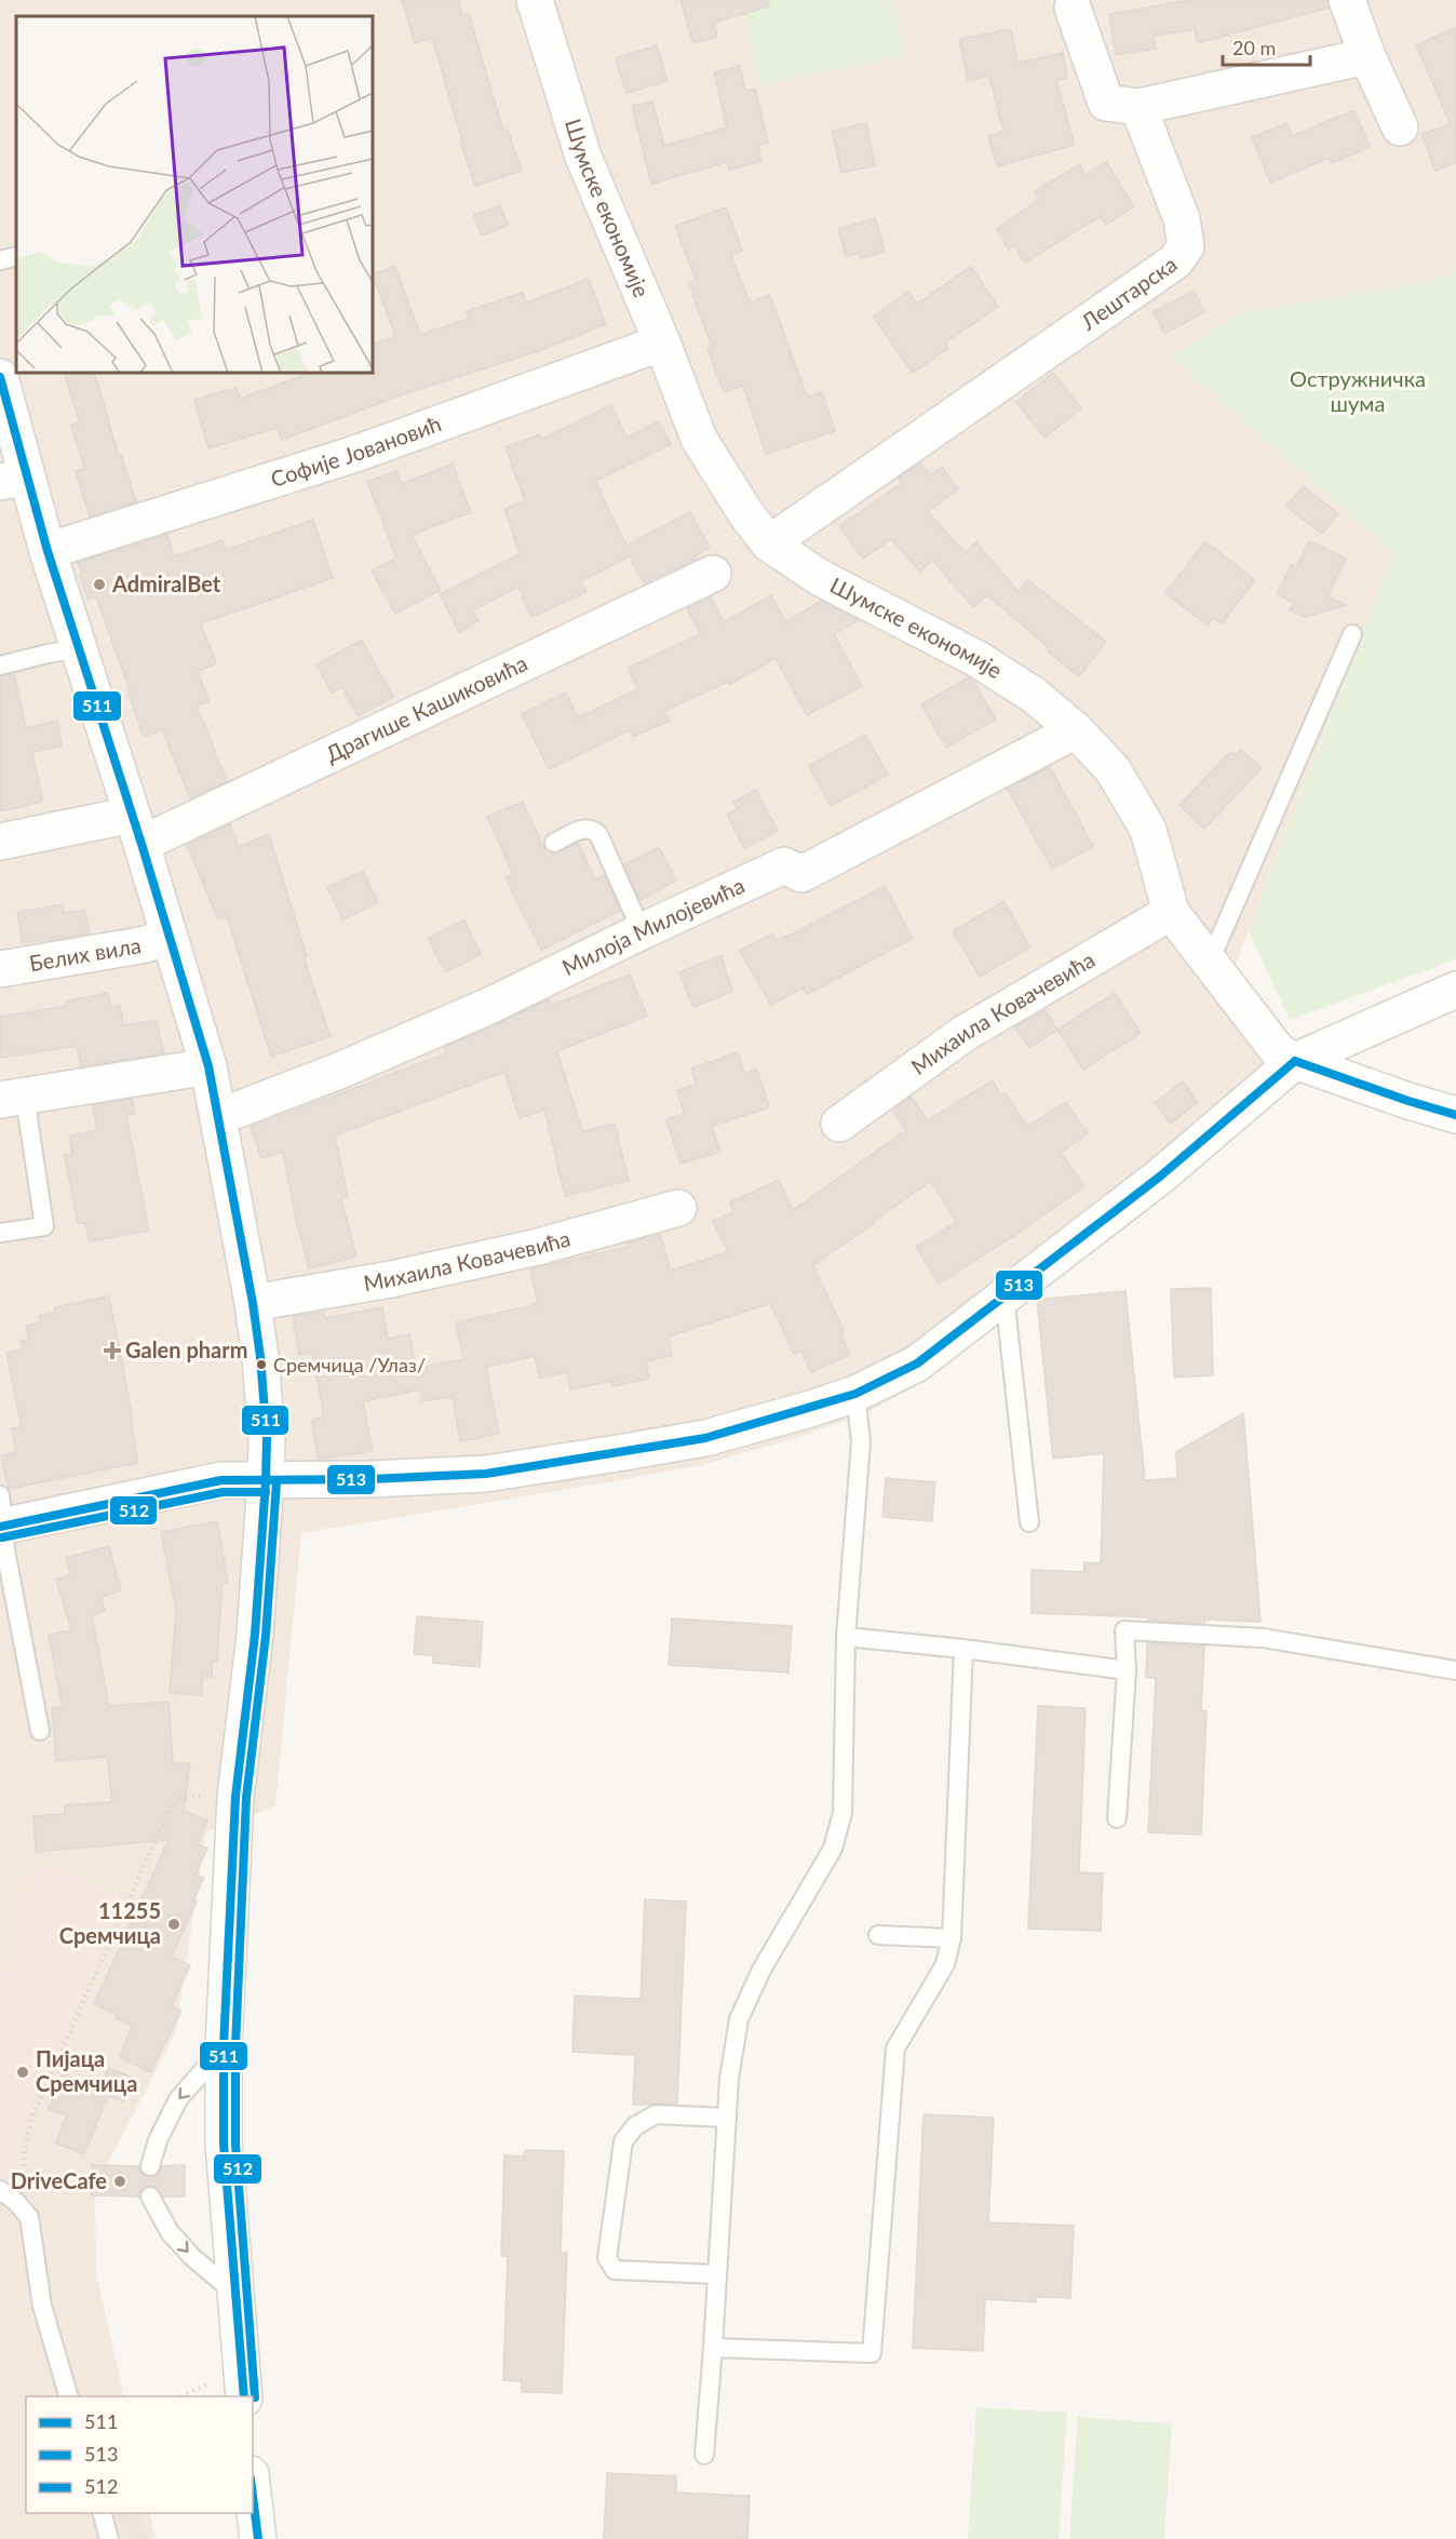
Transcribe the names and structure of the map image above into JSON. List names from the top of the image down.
{
  "streets": {
    "street": [
      "Шумске економије",
      "Лештарска",
      "Софије Јовановић",
      "Драгише Кашиковића",
      "Милоја Милојевића",
      "Белих вила",
      "Михаила Ковачевића"
    ]
  },
  "crossings": [
    ["Шумске економије", "Лештарска"],
    ["Шумске економије", "Софије Јовановић"],
    ["Шумске економије", "Милоја Милојевића"],
    ["Шумске економије", "Михаила Ковачевића"]
  ],
  "parks": ["Остружничка шума"],
  "places": {
    "other": [
      "AdmiralBet",
      "Сремчица /Улаз/",
      "11255 Сремчица",
      "Пијаца Сремчица",
      "DriveCafe"
    ],
    "health": ["Galen pharm"]
  },
  "lines": ["transit line 511", "transit line 513", "transit line 512"],
  "legend": ["511", "513", "512"],
  "scale_bar": "20 m"
}
